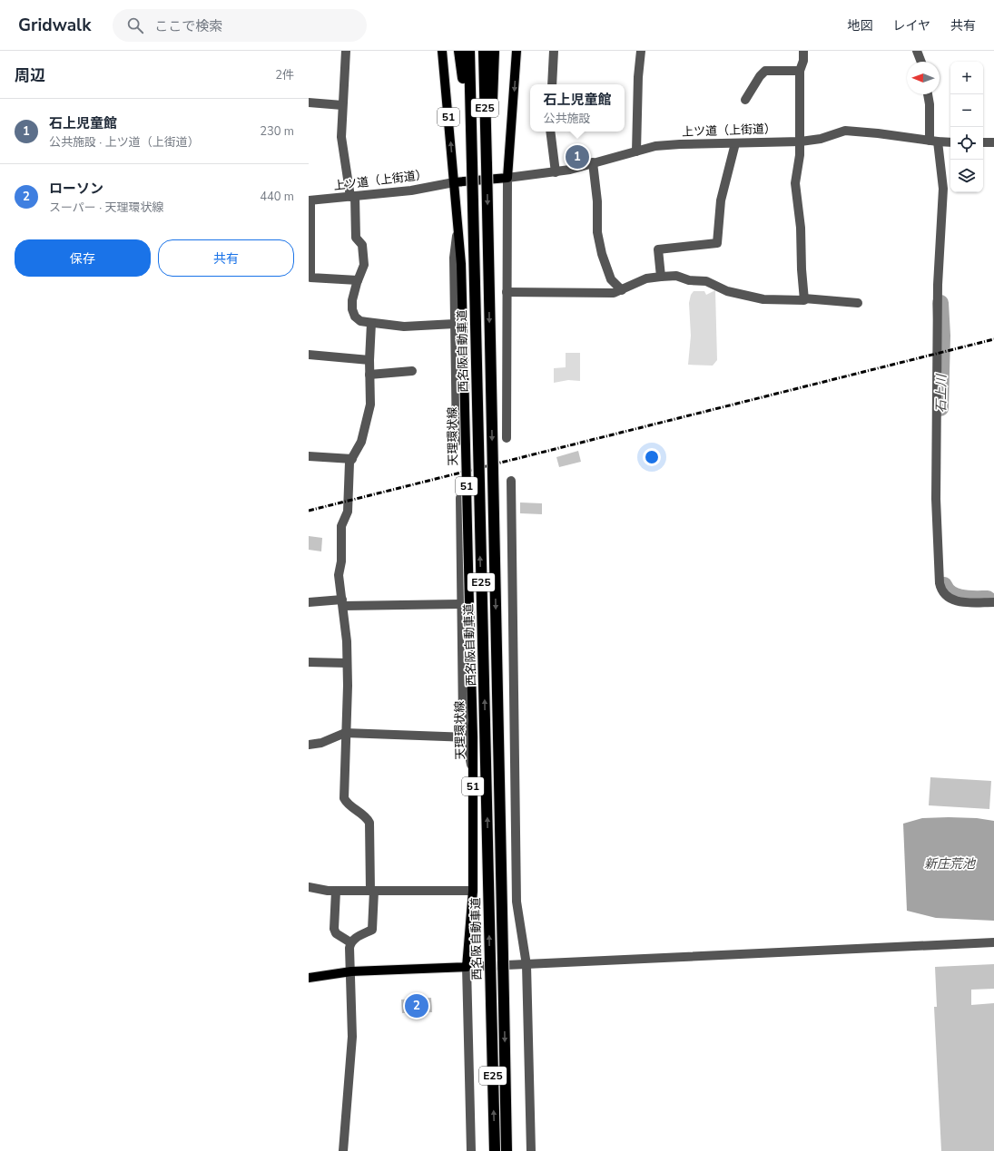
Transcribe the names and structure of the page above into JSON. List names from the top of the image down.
{
  "streets": {
    "highway": ["E25", "西名阪自動車道"],
    "main road": ["51", "天理環状線"],
    "street": ["上ツ道（上街道）"]
  },
  "crossings": [
    ["上ツ道（上街道）", "天理環状線"]
  ],
  "water": ["石上川", "新庄荒池"],
  "north": "left",
  "page": {
    "header": "Gridwalk",
    "search": "ここで検索",
    "nav": ["地図", "レイヤ", "共有"],
    "heading": ["周辺", "2件"],
    "map_buttons": ["+", "−"],
    "popup": ["石上児童館", "公共施設"],
    "list": [
      {
        "mark": "1",
        "name": "石上児童館",
        "note": "公共施設 · 上ツ道（上街道）",
        "value": "230 m"
      },
      {
        "mark": "2",
        "name": "ローソン",
        "note": "スーパー · 天理環状線",
        "value": "440 m"
      }
    ],
    "pins": ["1", "2"],
    "buttons": ["保存", "共有"]
  }
}
